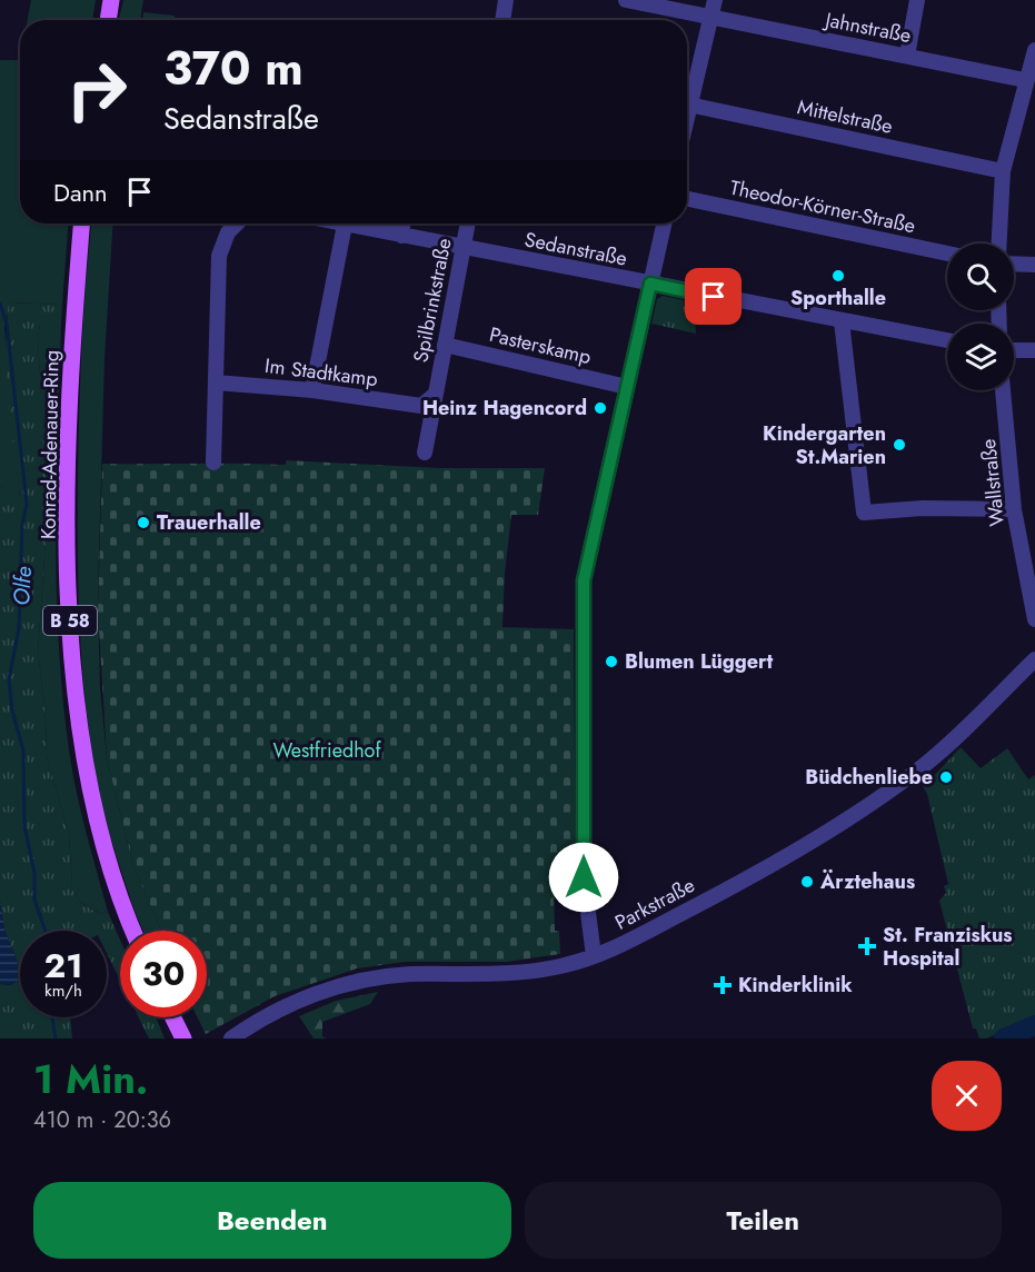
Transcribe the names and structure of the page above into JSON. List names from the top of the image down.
{
  "streets": {
    "main road": ["Konrad-Adenauer-Ring", "B 58"],
    "street": [
      "Jahnstraße",
      "Mittelstraße",
      "Theodor-Körner-Straße",
      "Sedanstraße",
      "Spilbrinkstraße",
      "Pasterskamp",
      "Im Stadtkamp",
      "Wallstraße",
      "Parkstraße"
    ]
  },
  "crossings": [
    ["Sedanstraße", "Spilbrinkstraße"],
    ["Spilbrinkstraße", "Pasterskamp"],
    ["Spilbrinkstraße", "Im Stadtkamp"]
  ],
  "water": ["Olfe"],
  "parks": ["Westfriedhof"],
  "places": {
    "other": [
      "Sporthalle",
      "Heinz Hagencord",
      "Kindergarten St.Marien",
      "Trauerhalle",
      "Blumen Lüggert",
      "Büdchenliebe",
      "Ärztehaus"
    ],
    "health": ["St. Franziskus Hospital", "Kinderklinik"]
  },
  "page": {
    "turn": ["370 m", "Sedanstraße"],
    "then": "Dann",
    "speed": "21 km/h",
    "limit": "30",
    "heading": ["1 Min.", "410 m · 20:36"],
    "buttons": ["Beenden", "Teilen"]
  }
}
